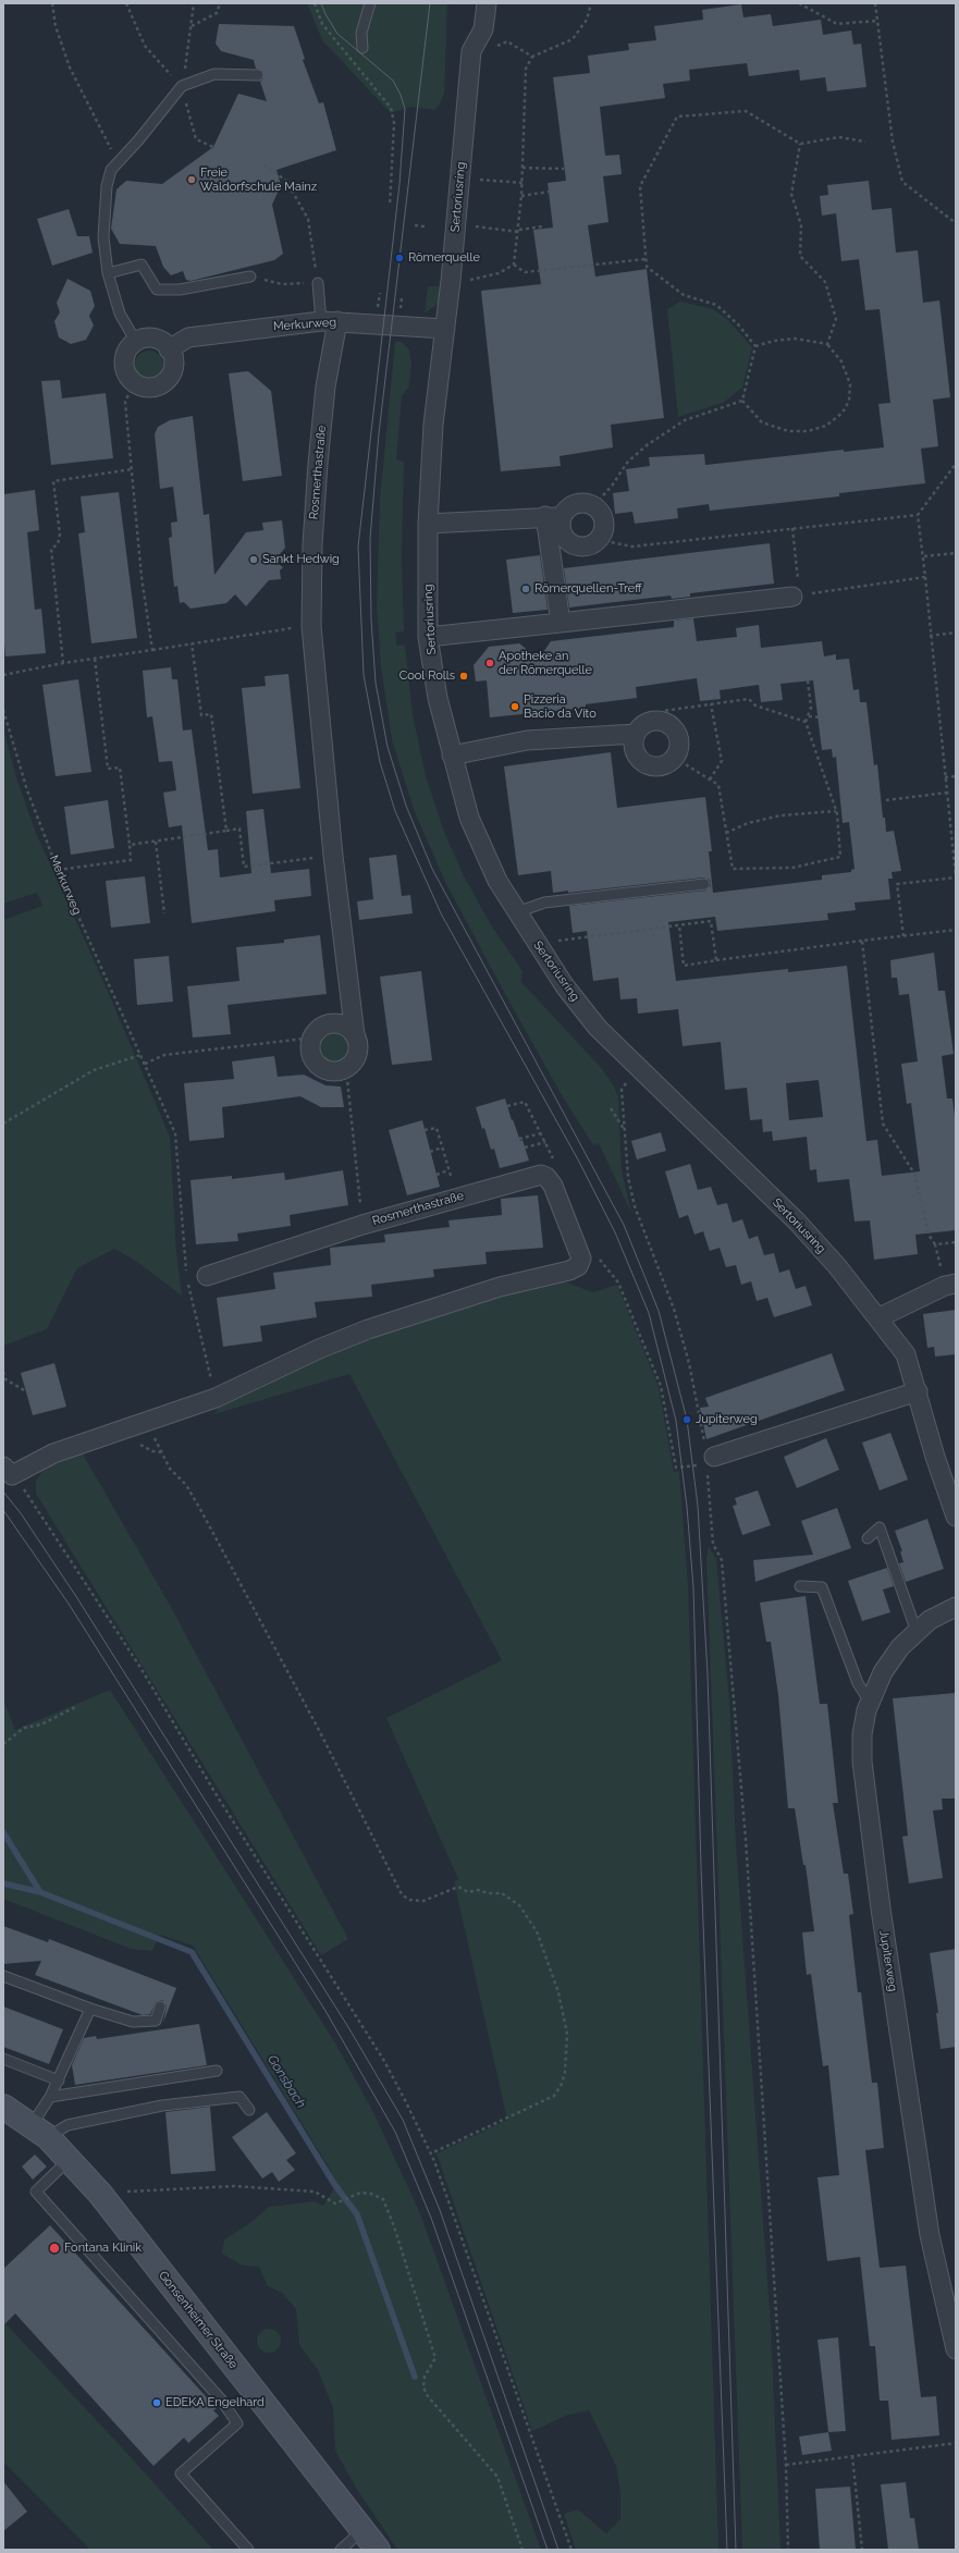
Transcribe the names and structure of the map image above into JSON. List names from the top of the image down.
{
  "streets": {
    "main road": ["Gonsenheimer Straße"],
    "street": [
      "Sertoriusring",
      "Merkurweg",
      "Rosmerthastraße",
      "Jupiterweg"
    ]
  },
  "crossings": [
    ["Sertoriusring", "Merkurweg"],
    ["Merkurweg", "Rosmerthastraße"]
  ],
  "water": ["Gonsbach"],
  "places": [
    "Freie Waldorfschule Mainz",
    "Römerquelle",
    "Sankt Hedwig",
    "Römerquellen-Treff",
    "Apotheke an der Römerquelle",
    "Cool Rolls",
    "Pizzeria Bacio da Vito",
    "Jupiterweg",
    "Fontana Klinik",
    "EDEKA Engelhard"
  ]
}
